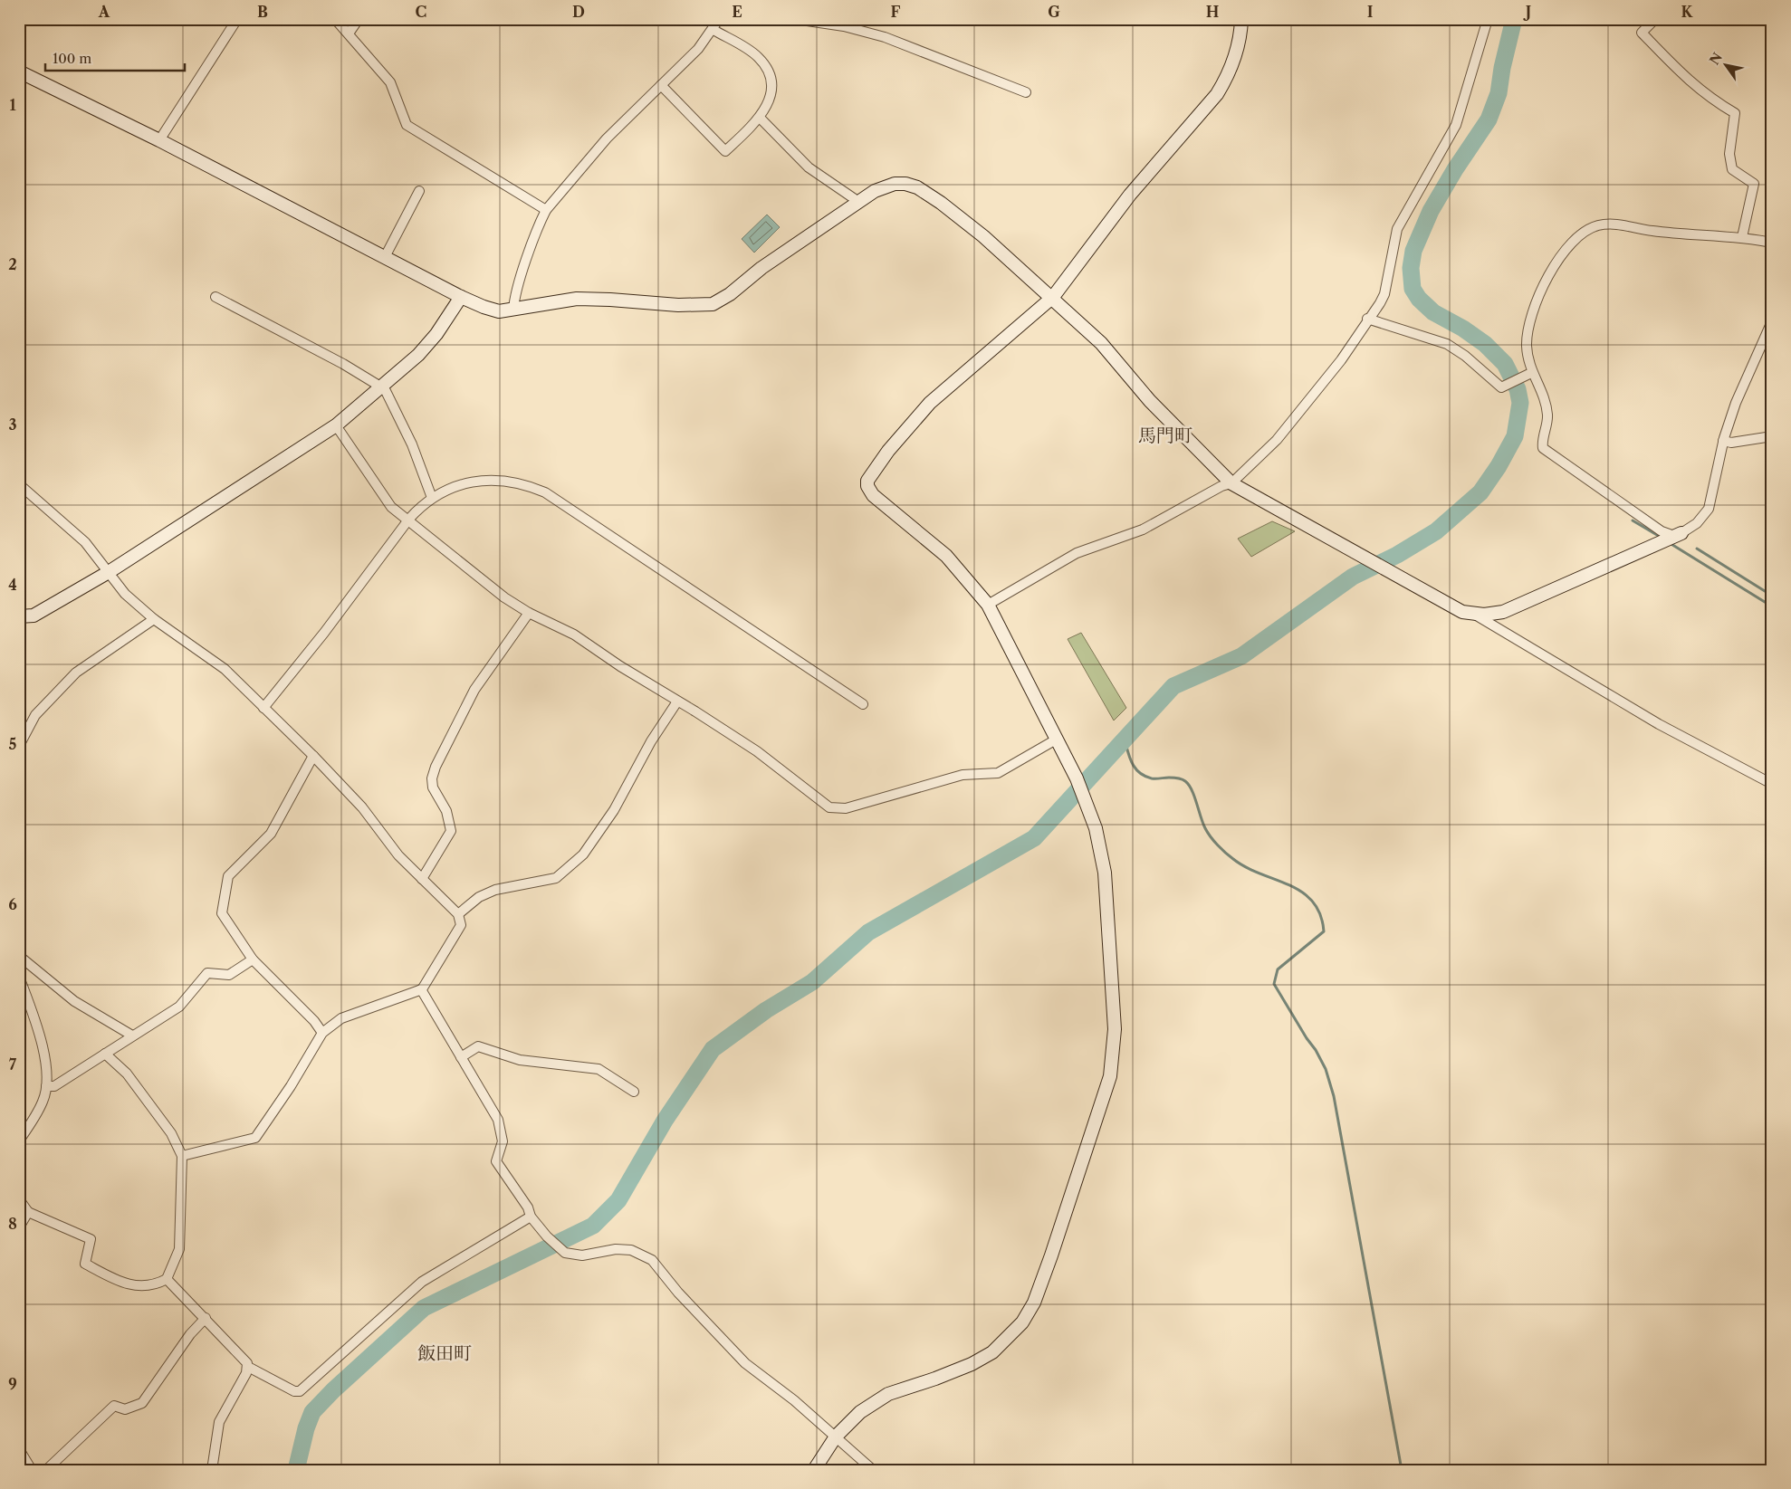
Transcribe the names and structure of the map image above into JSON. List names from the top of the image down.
{
  "districts": ["馬門町", "飯田町"],
  "scale_bar": "100 m",
  "north": "top left",
  "grid": {
    "columns": [
      "A",
      "B",
      "C",
      "D",
      "E",
      "F",
      "G",
      "H",
      "I",
      "J",
      "K"
    ],
    "rows": [
      "1",
      "2",
      "3",
      "4",
      "5",
      "6",
      "7",
      "8",
      "9"
    ]
  }
}
